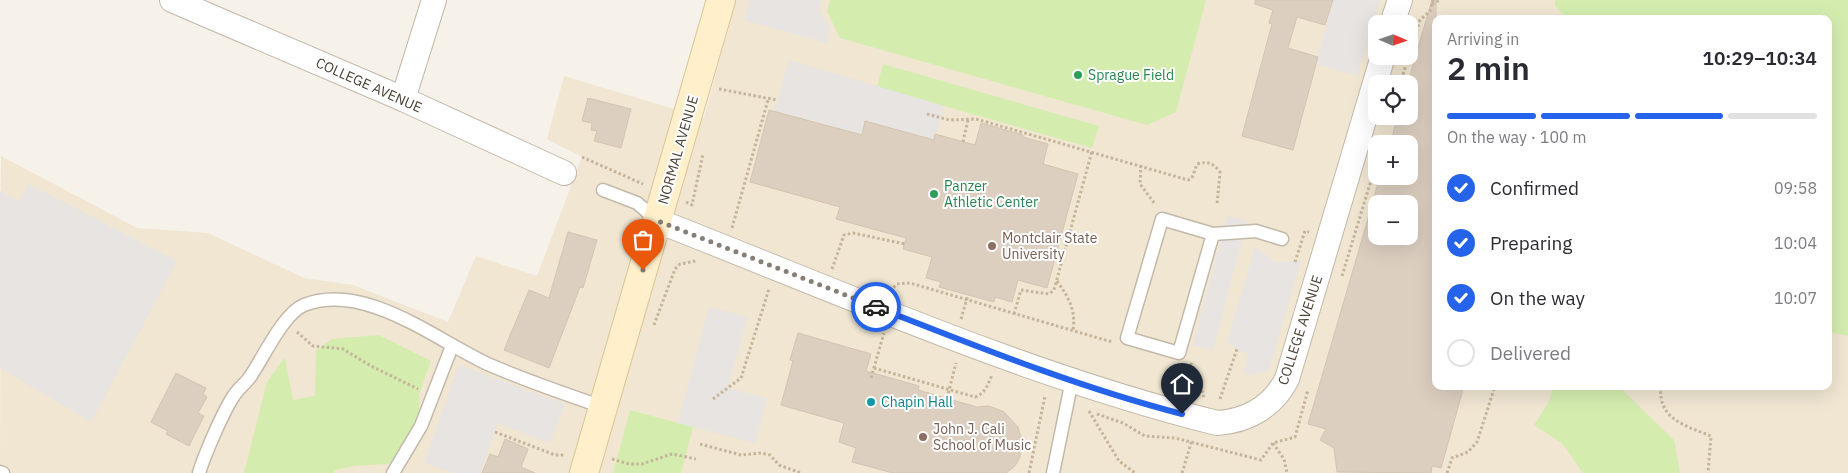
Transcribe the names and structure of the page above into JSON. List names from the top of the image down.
{
  "streets": {
    "street": ["COLLEGE AVENUE", "NORMAL AVENUE"]
  },
  "crossings": [
    ["COLLEGE AVENUE", "NORMAL AVENUE"]
  ],
  "places": [
    "Sprague Field",
    "Panzer Athletic Center",
    "Montclair State University",
    "Chapin Hall",
    "John J. Cali School of Music"
  ],
  "north": "right",
  "page": {
    "map_buttons": ["+", "−"],
    "heading": ["2 min", "Arriving in", "10:29–10:34"],
    "bar": "On the way · 100 m",
    "list": [
      ["Confirmed", "09:58"],
      ["Preparing", "10:04"],
      ["On the way", "10:07"],
      "Delivered"
    ]
  }
}
